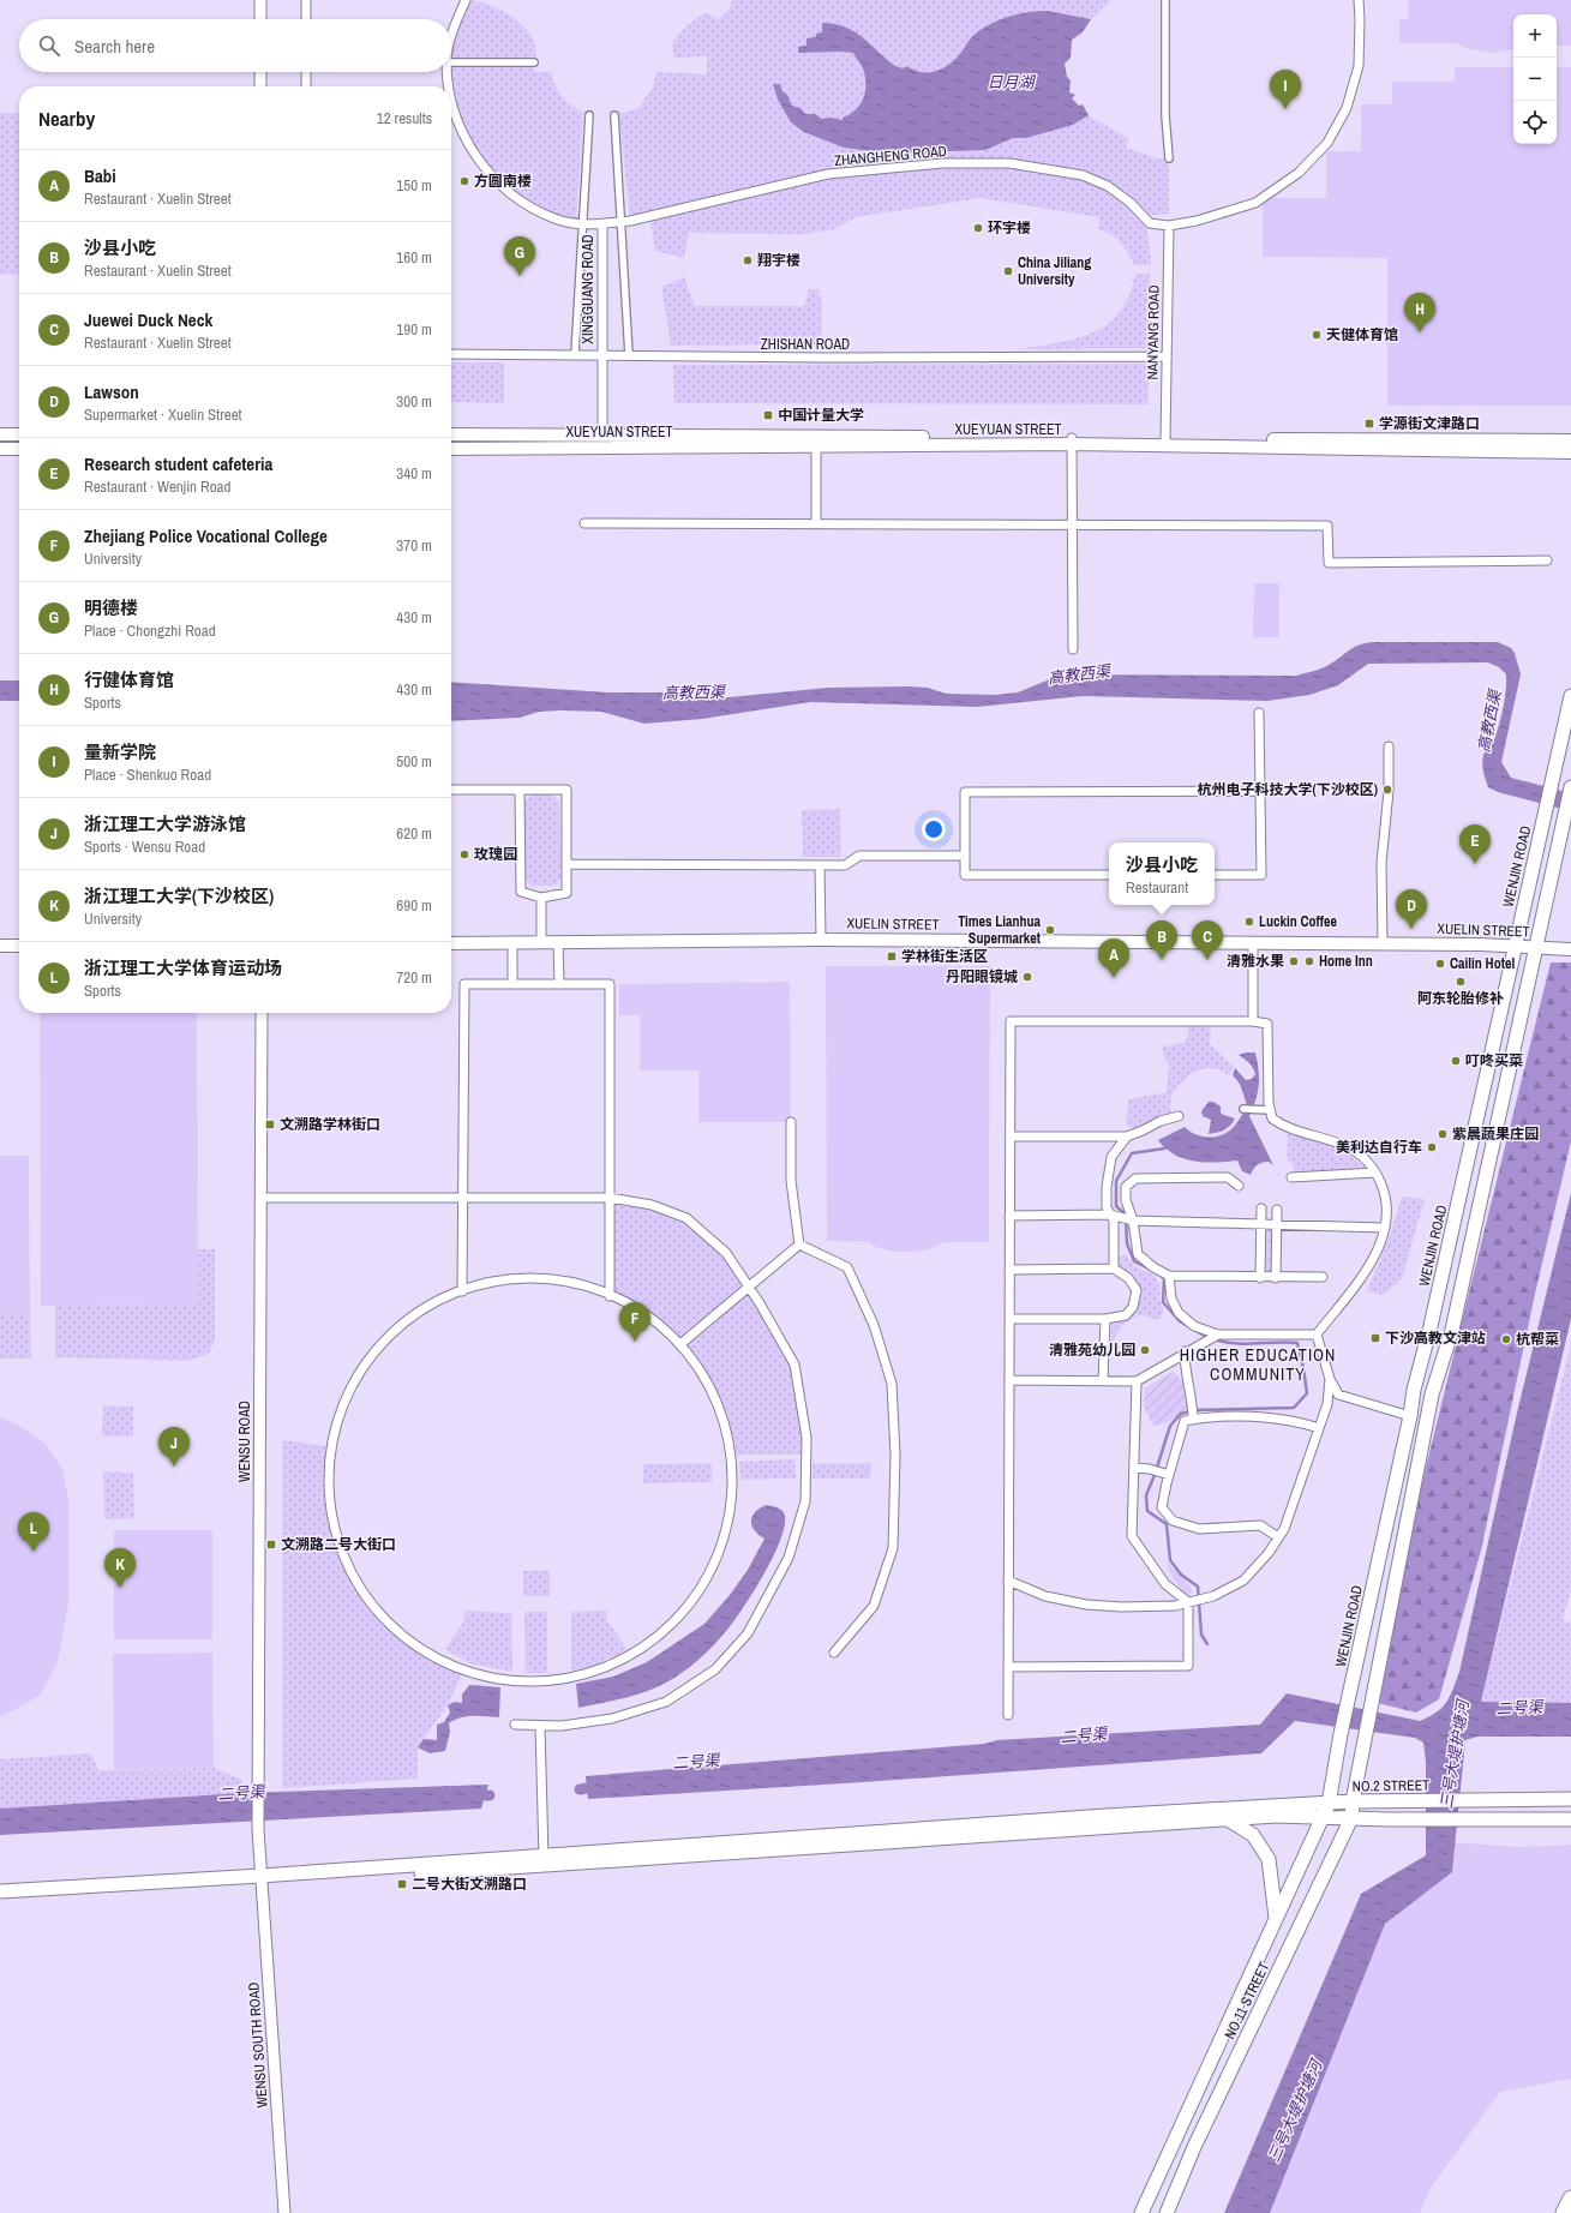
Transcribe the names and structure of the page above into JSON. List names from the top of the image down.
{
  "streets": {
    "main road": [
      "XUEYUAN STREET",
      "WENJIN ROAD",
      "XUELIN STREET",
      "NO.2 STREET",
      "NO.11 STREET"
    ],
    "street": [
      "ZHANGHENG ROAD",
      "XINGGUANG ROAD",
      "NANYANG ROAD",
      "ZHISHAN ROAD",
      "WENSU ROAD",
      "WENSU SOUTH ROAD"
    ]
  },
  "crossings": [
    ["ZHANGHENG ROAD", "XINGGUANG ROAD"],
    ["ZHANGHENG ROAD", "NANYANG ROAD"],
    ["XINGGUANG ROAD", "ZHISHAN ROAD"],
    ["XINGGUANG ROAD", "XUEYUAN STREET"],
    ["NANYANG ROAD", "ZHISHAN ROAD"],
    ["NANYANG ROAD", "XUEYUAN STREET"],
    ["WENJIN ROAD", "XUELIN STREET"],
    ["WENJIN ROAD", "NO.2 STREET"],
    ["WENJIN ROAD", "NO.11 STREET"],
    ["WENSU ROAD", "WENSU SOUTH ROAD"],
    ["NO.2 STREET", "NO.11 STREET"]
  ],
  "districts": ["HIGHER EDUCATION COMMUNITY"],
  "water": [
    "日月湖",
    "高教西渠",
    "二号渠",
    "三号大堤护塘河"
  ],
  "places": {
    "other": [
      "方圆南楼",
      "环宇楼",
      "翔宇楼",
      "China Jiliang University",
      "天健体育馆",
      "杭州电子科技大学(下沙校区)",
      "玫瑰园",
      "Luckin Coffee",
      "Times Lianhua Supermarket",
      "清雅水果",
      "Home Inn",
      "Cailin Hotel",
      "丹阳眼镜城",
      "阿东轮胎修补",
      "叮咚买菜",
      "紫晨蔬果庄园",
      "美利达自行车",
      "杭帮菜",
      "清雅苑幼儿园"
    ],
    "transit": [
      "中国计量大学",
      "学源街文津路口",
      "学林街生活区",
      "文溯路学林街口",
      "下沙高教文津站",
      "文溯路二号大街口",
      "二号大街文溯路口"
    ]
  },
  "page": {
    "map_buttons": ["+", "−"],
    "search": "Search here",
    "pins": [
      "I",
      "G",
      "H",
      "E",
      "D",
      "B",
      "C",
      "A",
      "F",
      "J",
      "L",
      "K"
    ],
    "heading": ["Nearby", "12 results"],
    "list": [
      {
        "mark": "A",
        "name": "Babi",
        "note": "Restaurant · Xuelin Street",
        "value": "150 m"
      },
      {
        "mark": "B",
        "name": "沙县小吃",
        "note": "Restaurant · Xuelin Street",
        "value": "160 m"
      },
      {
        "mark": "C",
        "name": "Juewei Duck Neck",
        "note": "Restaurant · Xuelin Street",
        "value": "190 m"
      },
      {
        "mark": "D",
        "name": "Lawson",
        "note": "Supermarket · Xuelin Street",
        "value": "300 m"
      },
      {
        "mark": "E",
        "name": "Research student cafeteria",
        "note": "Restaurant · Wenjin Road",
        "value": "340 m"
      },
      {
        "mark": "F",
        "name": "Zhejiang Police Vocational College",
        "note": "University",
        "value": "370 m"
      },
      {
        "mark": "G",
        "name": "明德楼",
        "note": "Place · Chongzhi Road",
        "value": "430 m"
      },
      {
        "mark": "H",
        "name": "行健体育馆",
        "note": "Sports",
        "value": "430 m"
      },
      {
        "mark": "I",
        "name": "量新学院",
        "note": "Place · Shenkuo Road",
        "value": "500 m"
      },
      {
        "mark": "J",
        "name": "浙江理工大学游泳馆",
        "note": "Sports · Wensu Road",
        "value": "620 m"
      },
      {
        "mark": "K",
        "name": "浙江理工大学(下沙校区)",
        "note": "University",
        "value": "690 m"
      },
      {
        "mark": "L",
        "name": "浙江理工大学体育运动场",
        "note": "Sports",
        "value": "720 m"
      }
    ],
    "popup": ["沙县小吃", "Restaurant"]
  }
}
